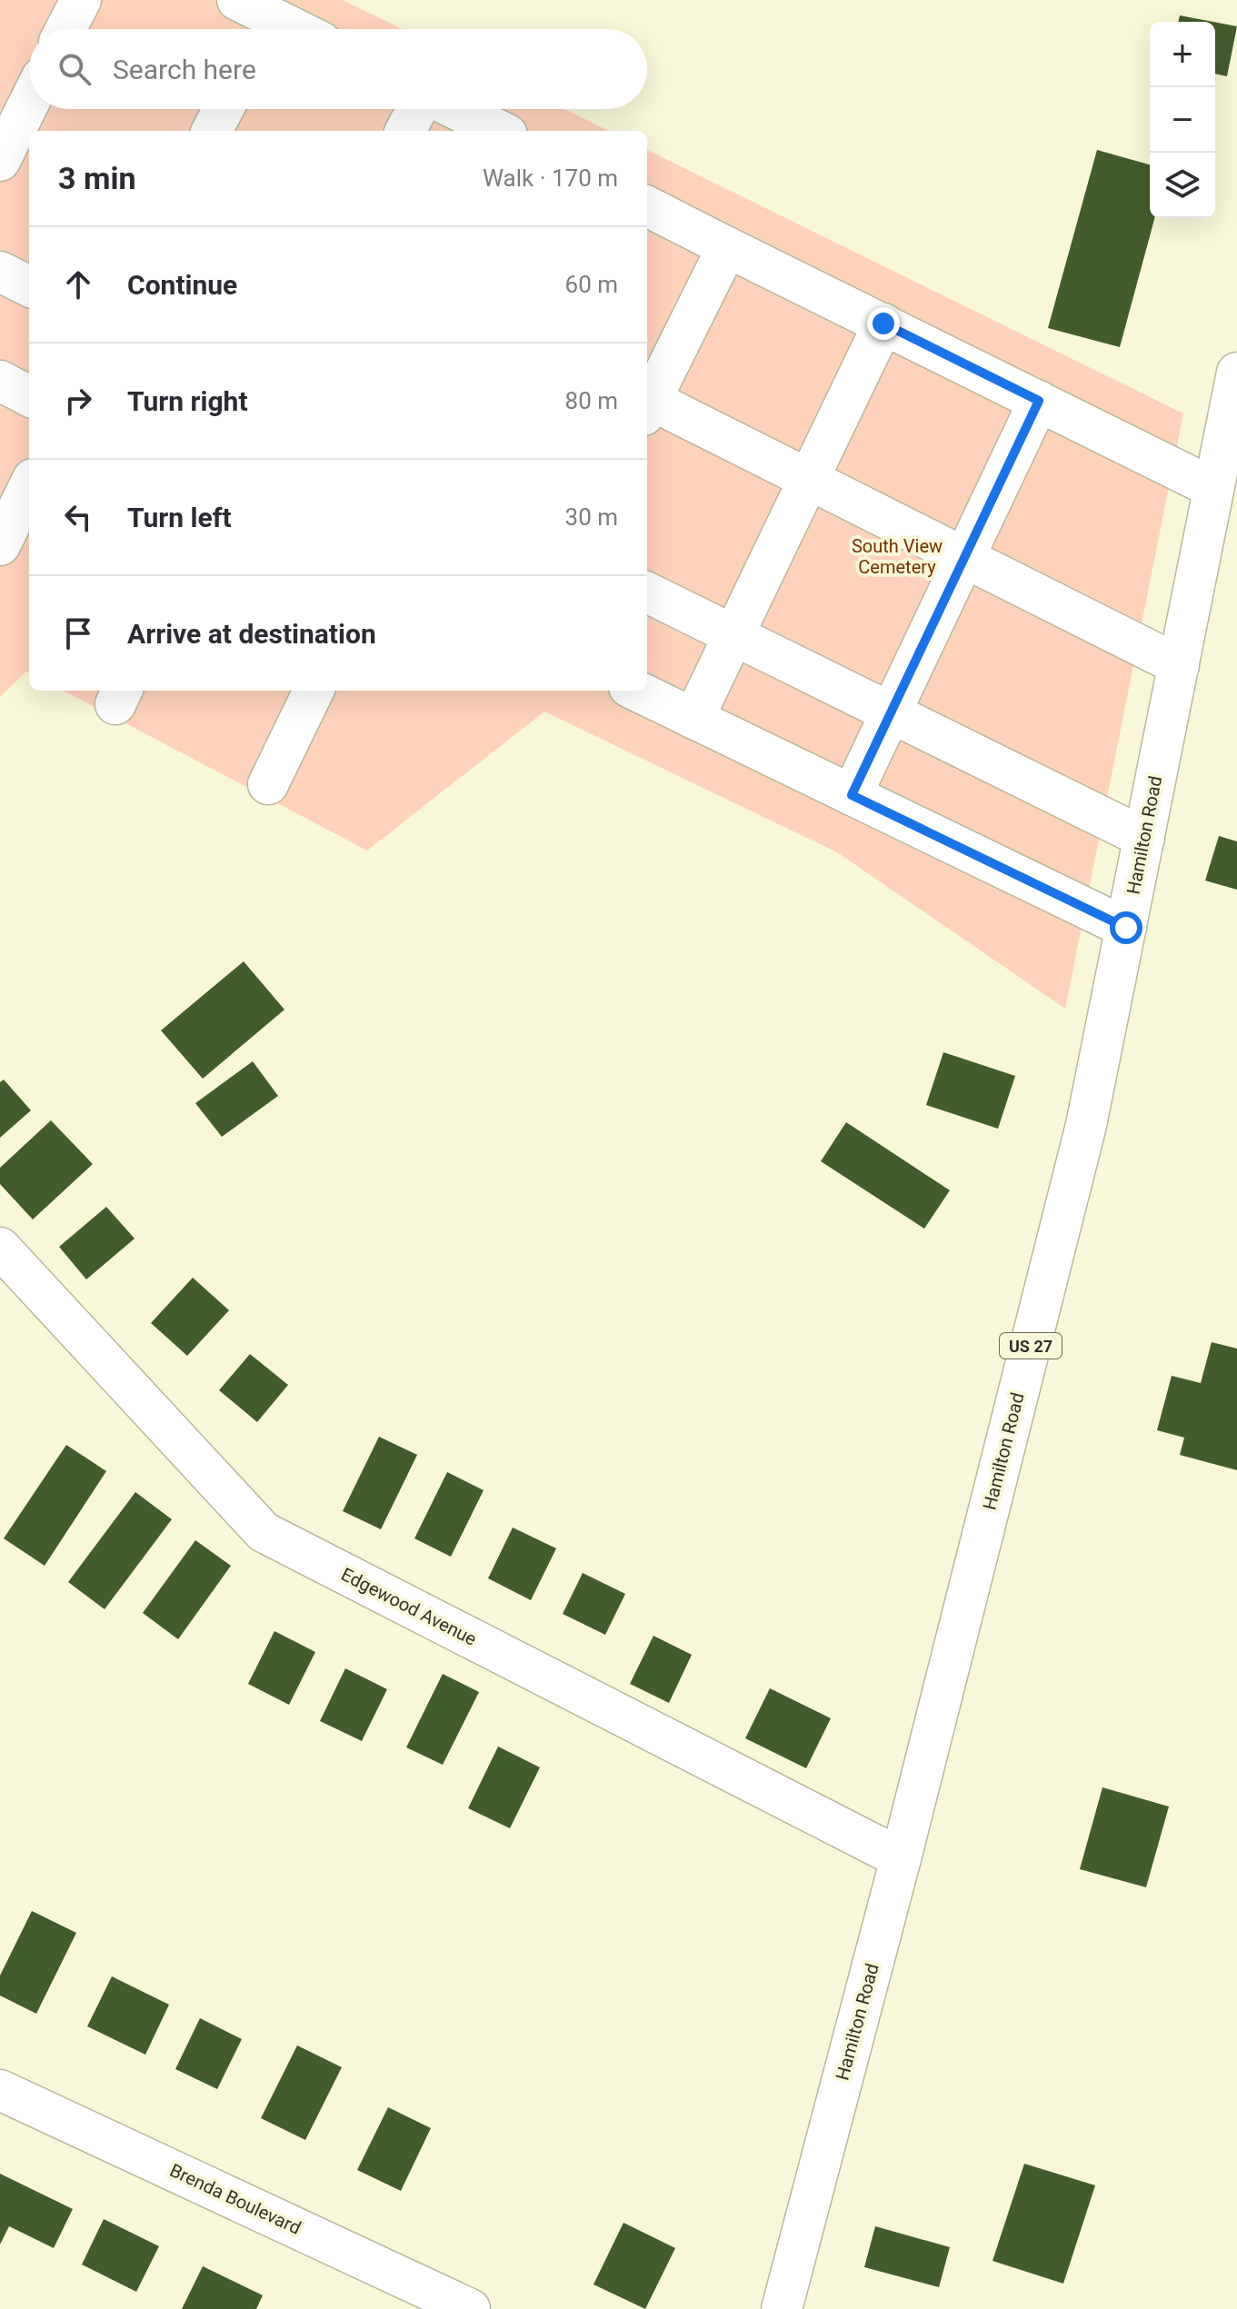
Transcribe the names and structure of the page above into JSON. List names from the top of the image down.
{
  "streets": {
    "main road": [
      "Hamilton Road",
      "US 27",
      "Edgewood Avenue",
      "Brenda Boulevard"
    ]
  },
  "crossings": [
    ["Hamilton Road", "Edgewood Avenue"]
  ],
  "parks": ["South View Cemetery"],
  "page": {
    "map_buttons": ["+", "−"],
    "search": "Search here",
    "heading": ["3 min", "Walk · 170 m"],
    "list": [
      ["Continue", "60 m"],
      ["Turn right", "80 m"],
      ["Turn left", "30 m"],
      "Arrive at destination"
    ]
  }
}
